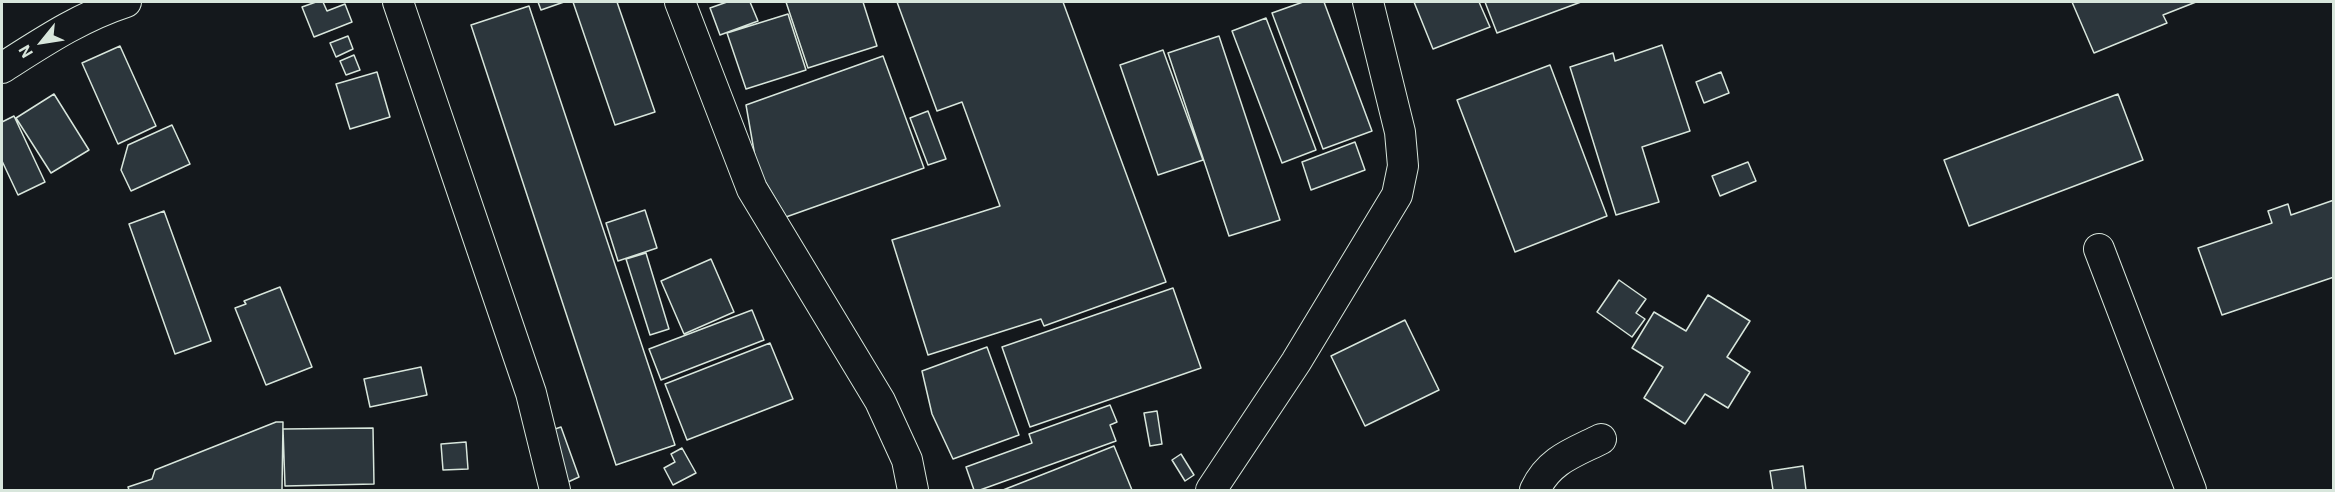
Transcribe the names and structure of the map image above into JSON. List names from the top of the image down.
{
  "north": "bottom left"
}
